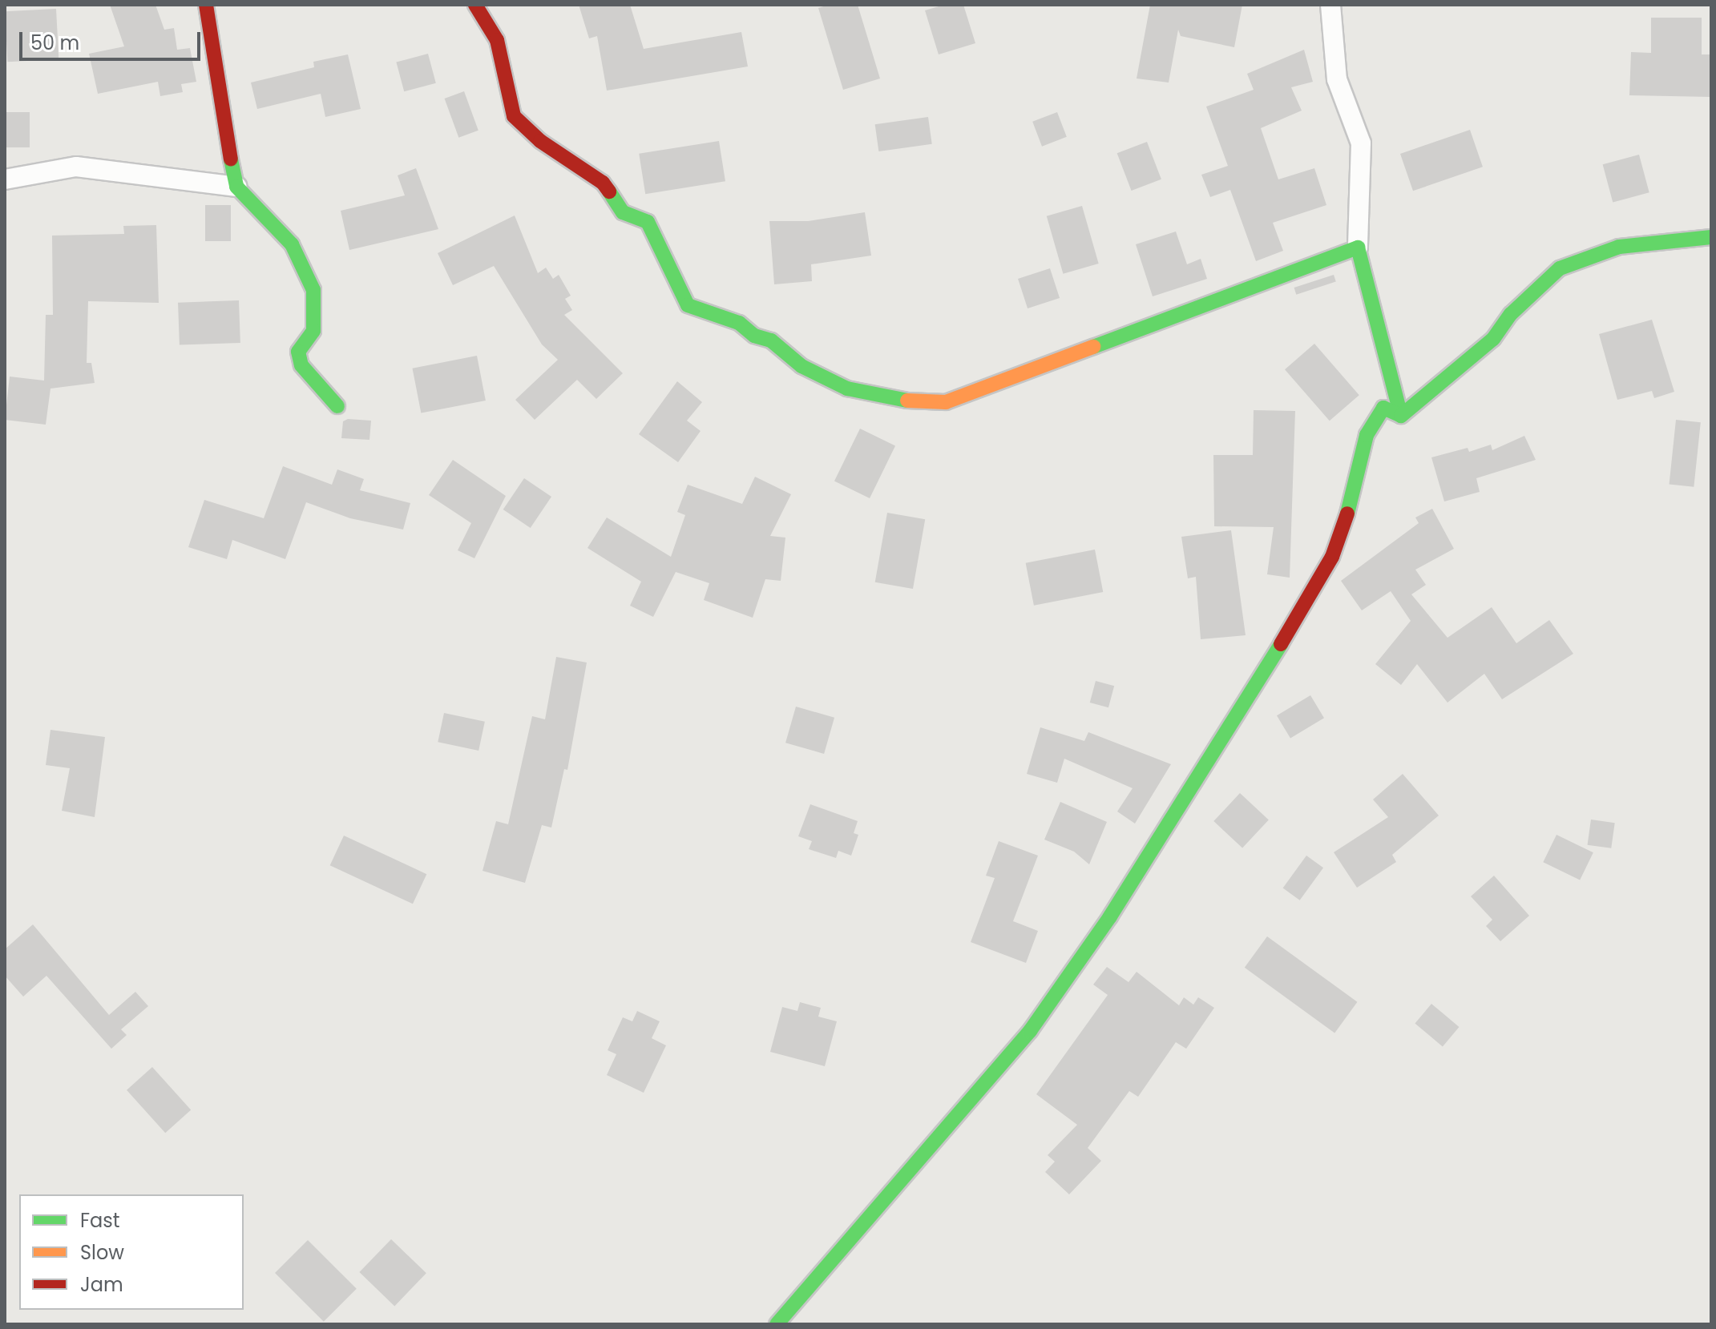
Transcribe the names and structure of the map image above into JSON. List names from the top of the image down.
{
  "legend": ["Fast", "Slow", "Jam"],
  "scale_bar": "50 m"
}
